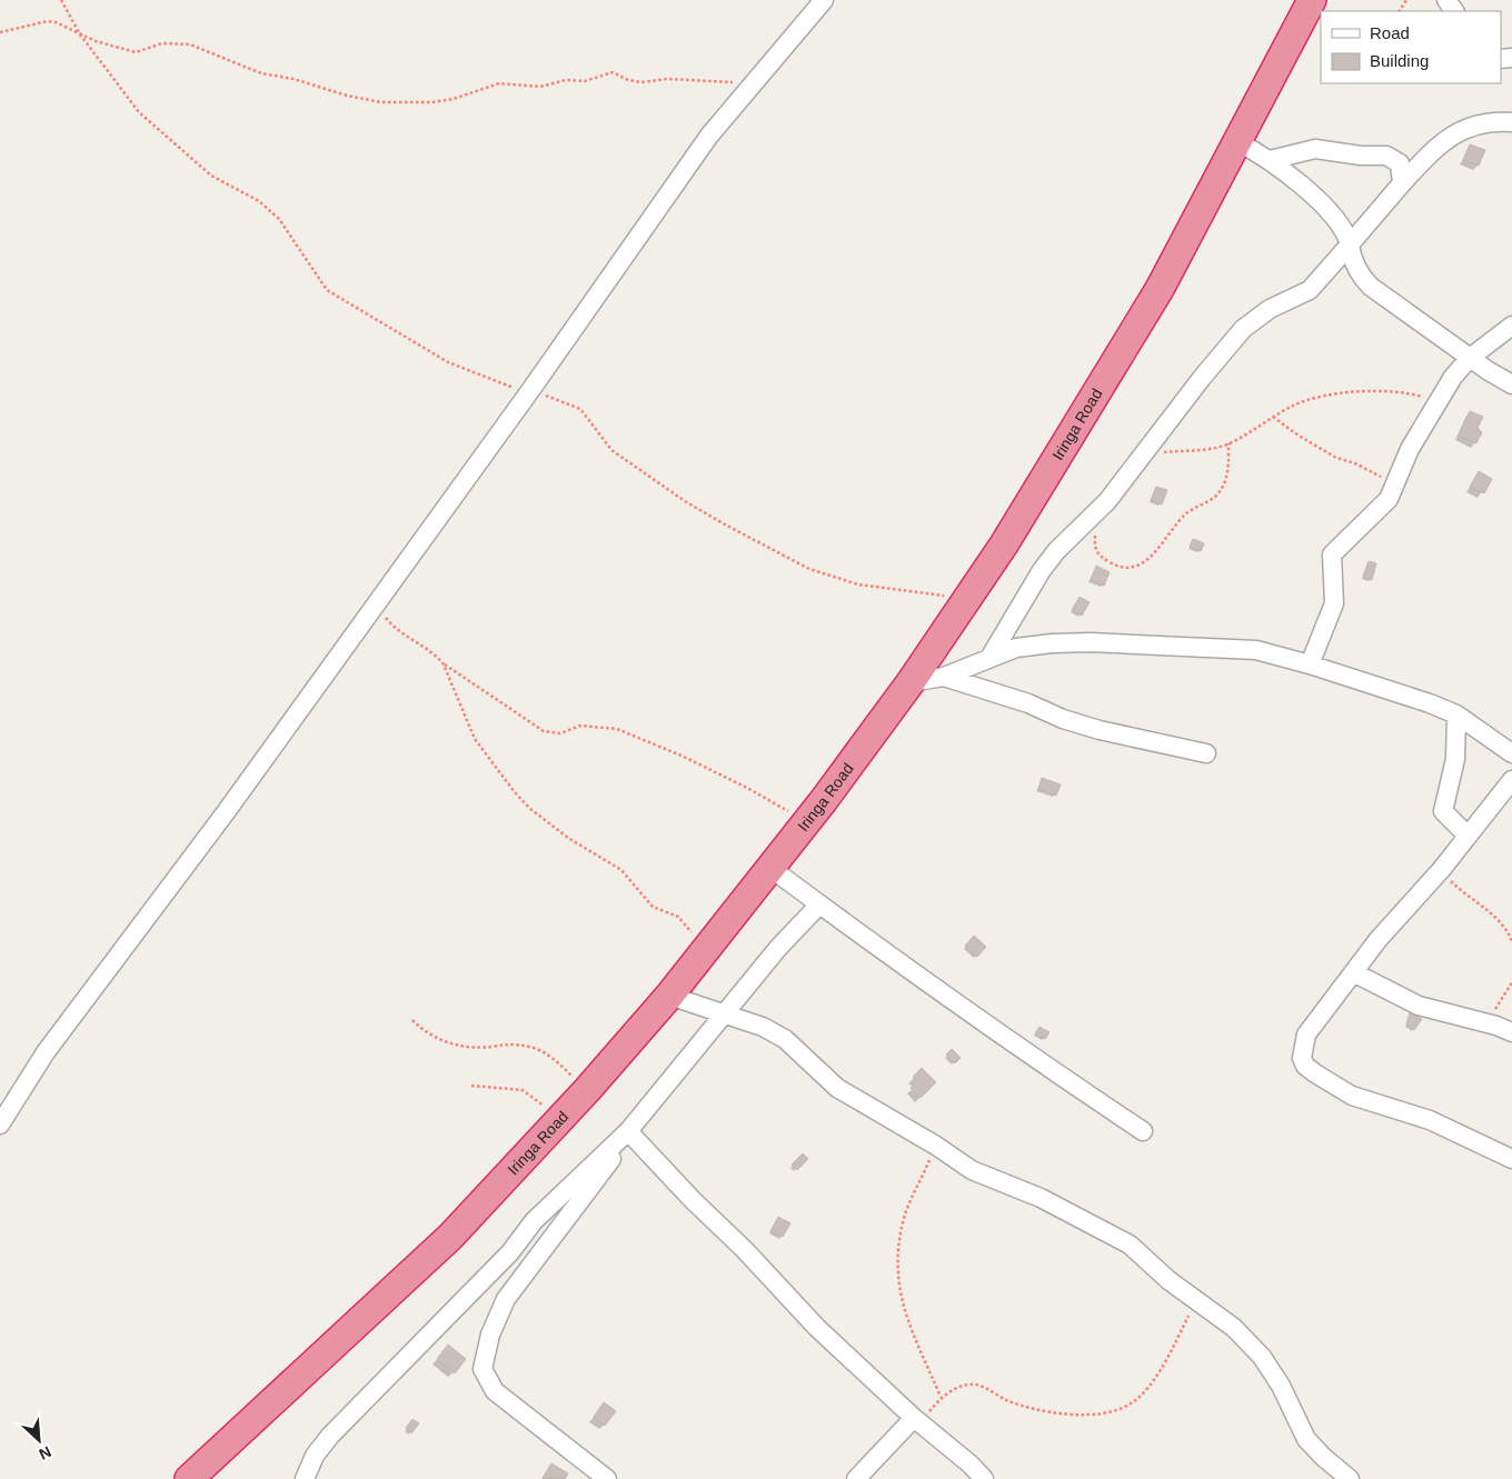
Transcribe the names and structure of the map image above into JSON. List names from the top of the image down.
{
  "streets": {
    "highway": ["Iringa Road"]
  },
  "legend": ["Road", "Building"],
  "north": "bottom right"
}
